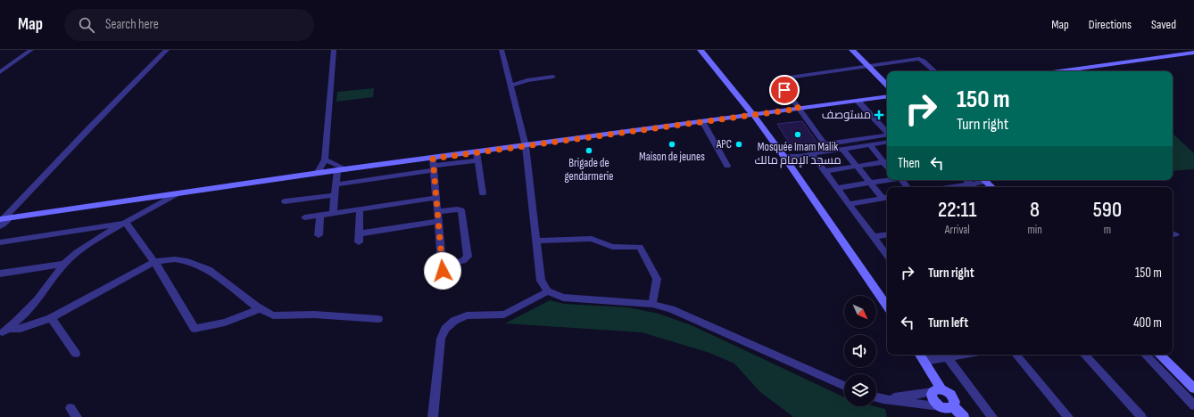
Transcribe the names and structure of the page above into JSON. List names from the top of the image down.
{
  "places": {
    "health": ["مستوصف"],
    "other": [
      "Mosquée Imam Malik مسجد الإمام مالك",
      "Maison de jeunes",
      "APC",
      "Brigade de gendarmerie"
    ]
  },
  "north": "bottom right",
  "page": {
    "header": "Map",
    "search": "Search here",
    "nav": ["Map", "Directions", "Saved"],
    "turn": ["150 m", "Turn right"],
    "then": "Then",
    "eta": [
      "22:11",
      "Arrival",
      "8",
      "min",
      "590",
      "m"
    ],
    "list": [
      {
        "name": "Turn right",
        "value": "150 m"
      },
      {
        "name": "Turn left",
        "value": "400 m"
      }
    ]
  }
}
